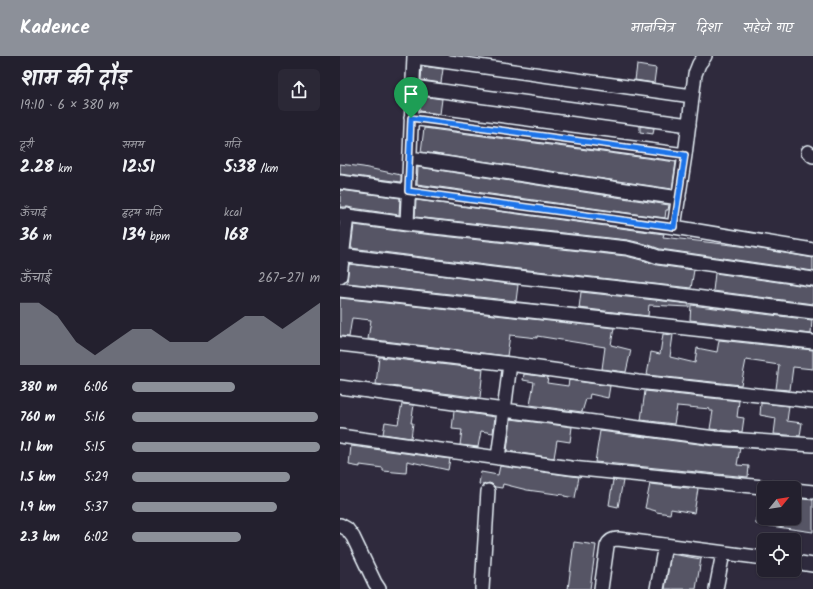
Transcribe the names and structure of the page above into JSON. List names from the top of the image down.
{
  "north": "top right",
  "page": {
    "header": "Kadence",
    "nav": ["मानचित्र", "दिशा", "सहेजे गए"],
    "heading": ["शाम की दौड़", "19:10 · 6 × 380 m"],
    "stats": [
      ["दूरी", "2.28 km"],
      ["समय", "12:51"],
      ["गति", "5:38 /km"],
      ["ऊँचाई", "36 m"],
      ["हृदय गति", "134 bpm"],
      ["kcal", "168"]
    ],
    "chart": ["ऊँचाई", "267–271 m"],
    "list": [
      {
        "name": "380 m",
        "note": "6:06"
      },
      {
        "name": "760 m",
        "note": "5:16"
      },
      {
        "name": "1.1 km",
        "note": "5:15"
      },
      {
        "name": "1.5 km",
        "note": "5:29"
      },
      {
        "name": "1.9 km",
        "note": "5:37"
      },
      {
        "name": "2.3 km",
        "note": "6:02"
      }
    ]
  }
}
